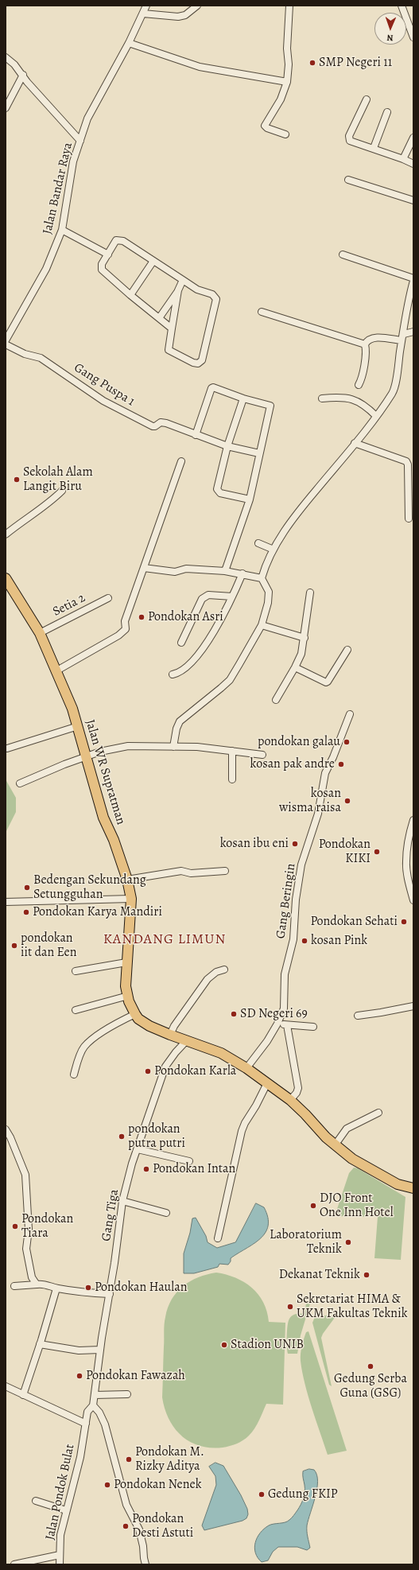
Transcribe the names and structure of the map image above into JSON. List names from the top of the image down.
{
  "streets": {
    "highway": ["Jalan WR Supratman"],
    "street": [
      "Jalan Bandar Raya",
      "Gang Puspa 1",
      "Setia 2",
      "Gang Beringin",
      "Gang Tiga",
      "Jalan Pondok Bulat"
    ]
  },
  "crossings": [
    ["Setia 2", "Jalan WR Supratman"],
    ["Jalan WR Supratman", "Gang Beringin"],
    ["Jalan WR Supratman", "Gang Tiga"],
    ["Gang Tiga", "Jalan Pondok Bulat"]
  ],
  "districts": ["KANDANG LIMUN"],
  "places": [
    "SMP Negeri 11",
    "Sekolah Alam Langit Biru",
    "Pondokan Asri",
    "pondokan galau",
    "kosan pak andre",
    "kosan wisma raisa",
    "kosan ibu eni",
    "Pondokan KIKI",
    "Bedengan Sekundang Setungguhan",
    "Pondokan Karya Mandiri",
    "Pondokan Sehati",
    "kosan Pink",
    "pondokan iit dan Een",
    "SD Negeri 69",
    "Pondokan Karla",
    "pondokan putra putri",
    "Pondokan Intan",
    "DJO Front One Inn Hotel",
    "Pondokan Tiara",
    "Laboratorium Teknik",
    "Dekanat Teknik",
    "Pondokan Haulan",
    "Sekretariat HIMA & UKM Fakultas Teknik",
    "Stadion UNIB",
    "Gedung Serba Guna (GSG)",
    "Pondokan Fawazah",
    "Pondokan M. Rizky Aditya",
    "Pondokan Nenek",
    "Gedung FKIP",
    "Pondokan Desti Astuti"
  ],
  "north": "bottom"
}
